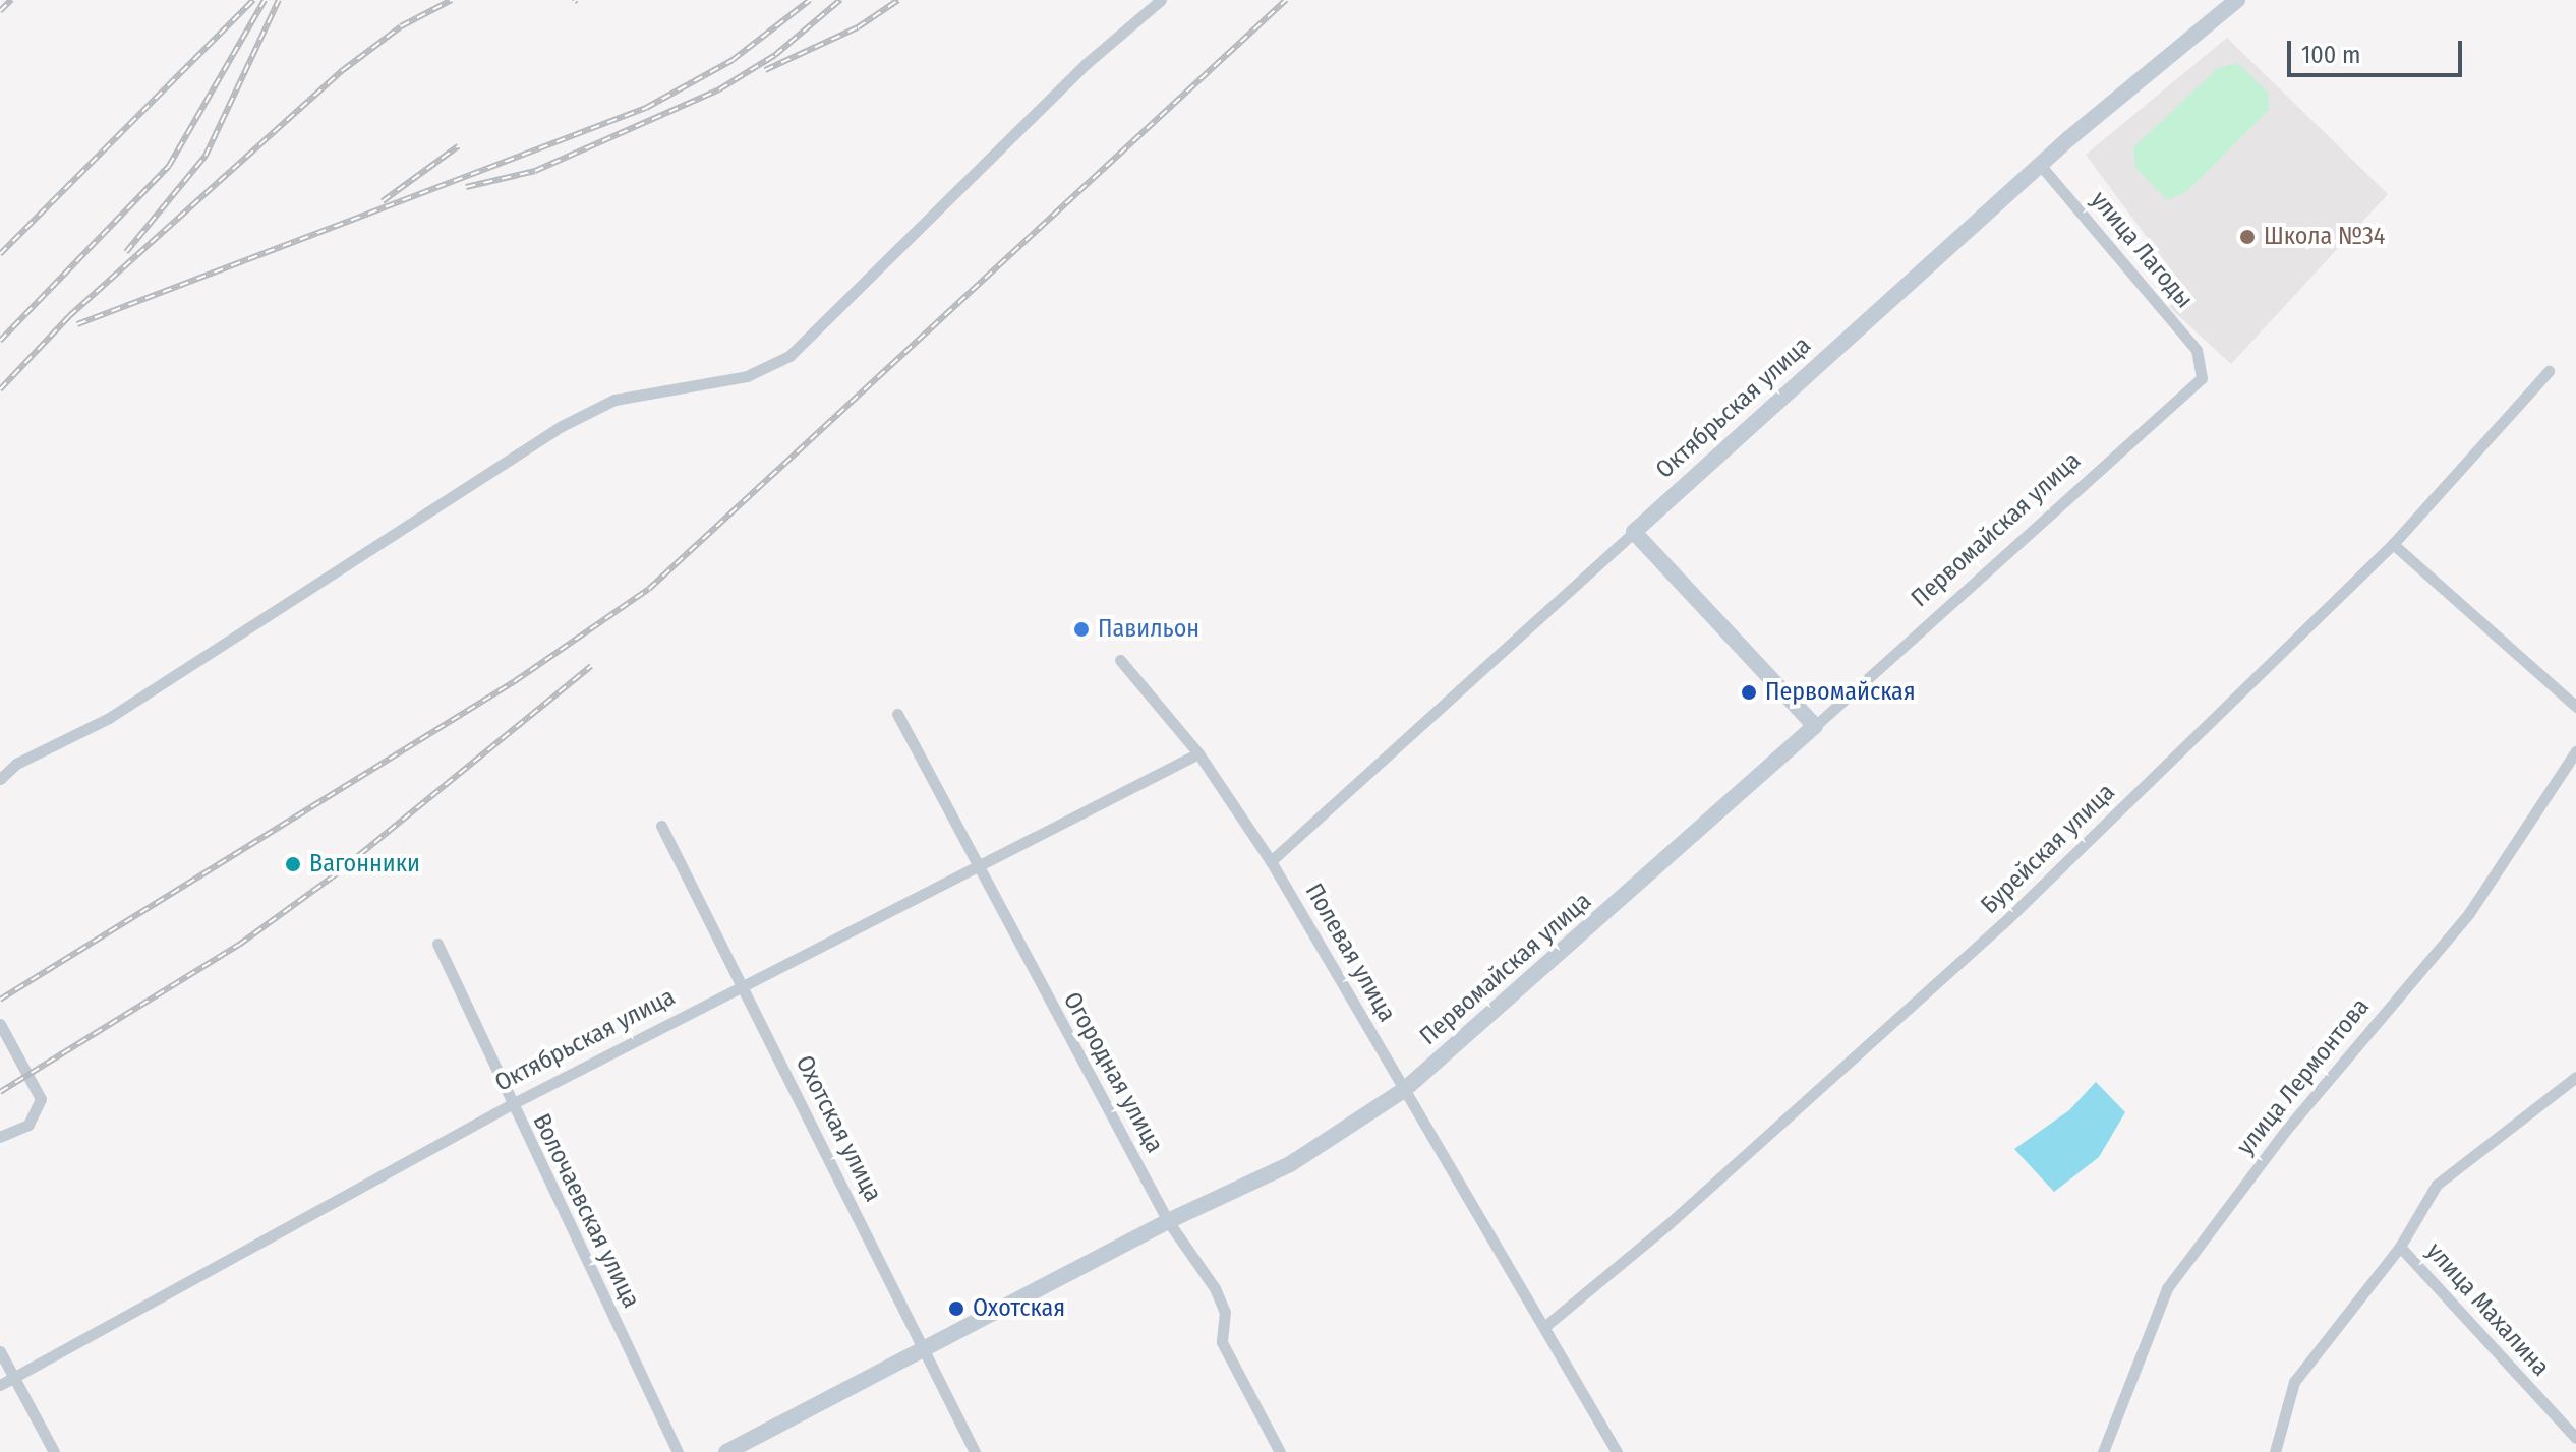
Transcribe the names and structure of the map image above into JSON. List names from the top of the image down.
{
  "streets": {
    "main road": ["Октябрьская улица", "Первомайская улица"],
    "street": [
      "улица Лагоды",
      "Бурейская улица",
      "Полевая улица",
      "Огородная улица",
      "улица Лермонтова",
      "Охотская улица",
      "Волочаевская улица",
      "улица Махалина"
    ]
  },
  "crossings": [
    ["улица Лагоды", "Октябрьская улица"],
    ["улица Лагоды", "Первомайская улица"],
    ["Октябрьская улица", "Полевая улица"],
    ["Октябрьская улица", "Огородная улица"],
    ["Октябрьская улица", "Охотская улица"],
    ["Октябрьская улица", "Волочаевская улица"],
    ["Первомайская улица", "Полевая улица"],
    ["Первомайская улица", "Огородная улица"],
    ["Первомайская улица", "Охотская улица"],
    ["Бурейская улица", "Полевая улица"]
  ],
  "places": [
    "Школа №34",
    "Павильон",
    "Первомайская",
    "Вагонники",
    "Охотская"
  ],
  "scale_bar": "100 m"
}
